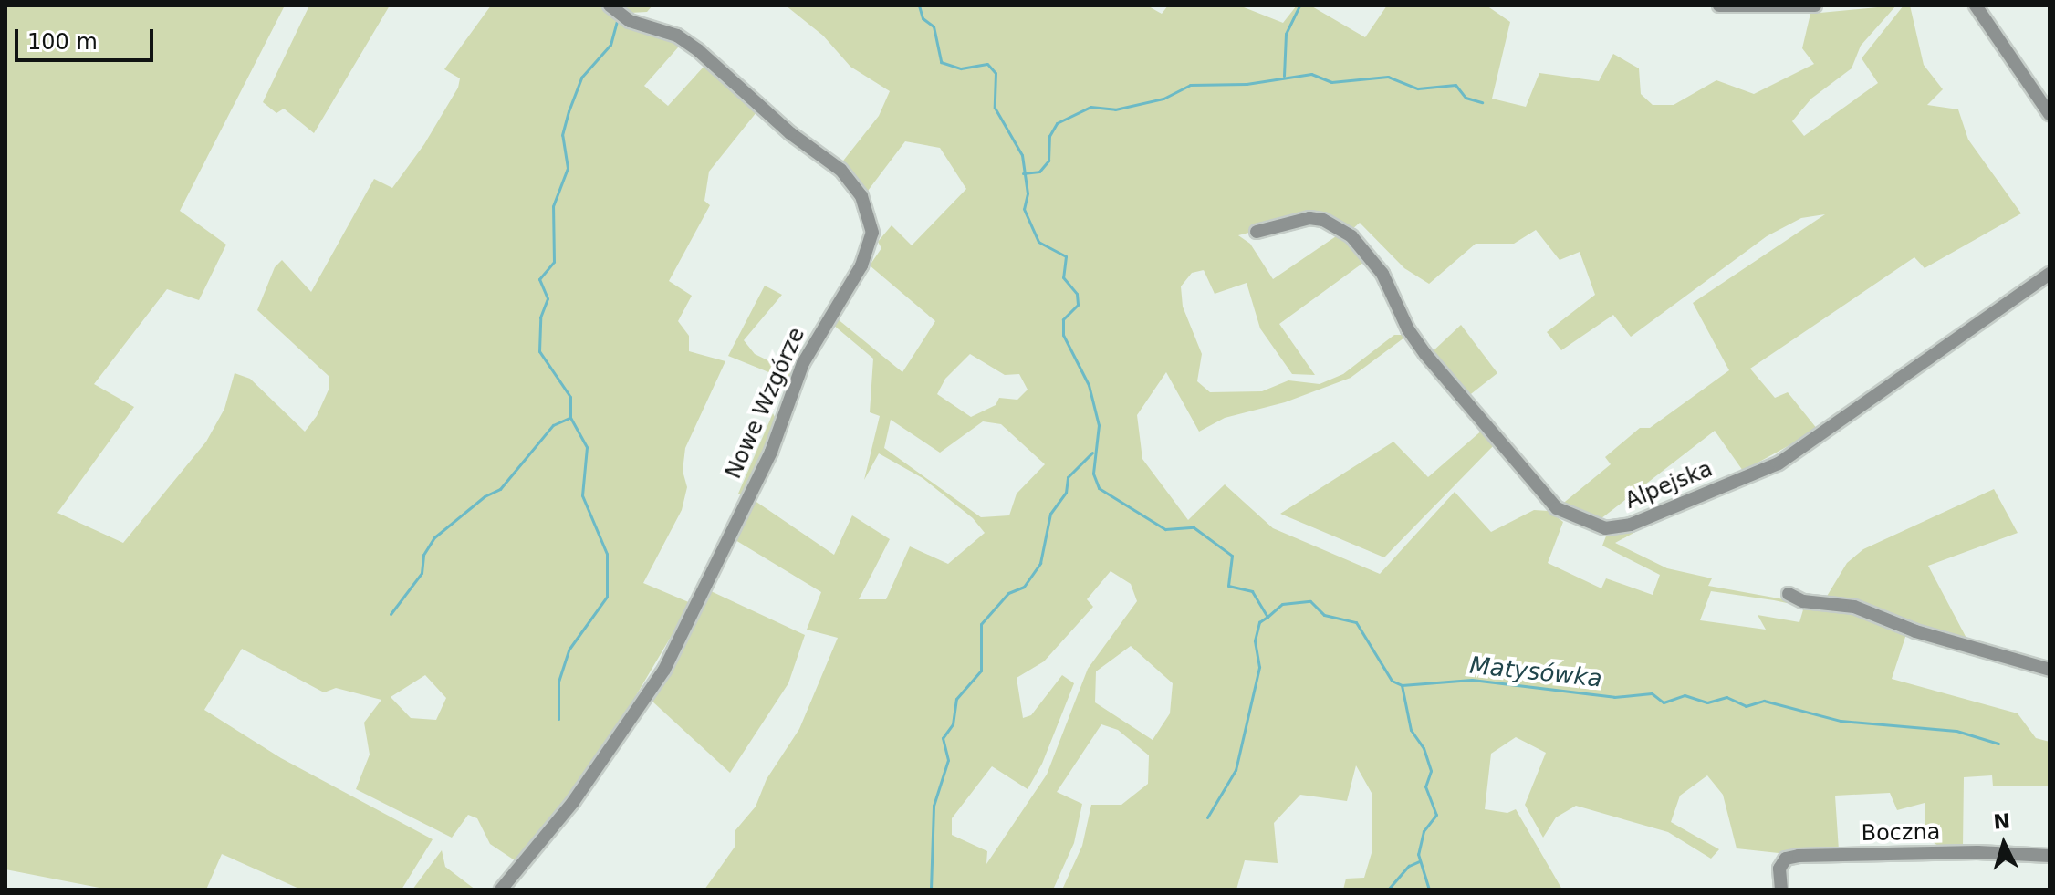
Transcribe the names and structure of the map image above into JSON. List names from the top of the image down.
{
  "streets": {
    "street": ["Nowe Wzgórze", "Alpejska", "Boczna"]
  },
  "water": ["Matysówka"],
  "scale_bar": "100 m",
  "north": "top"
}
